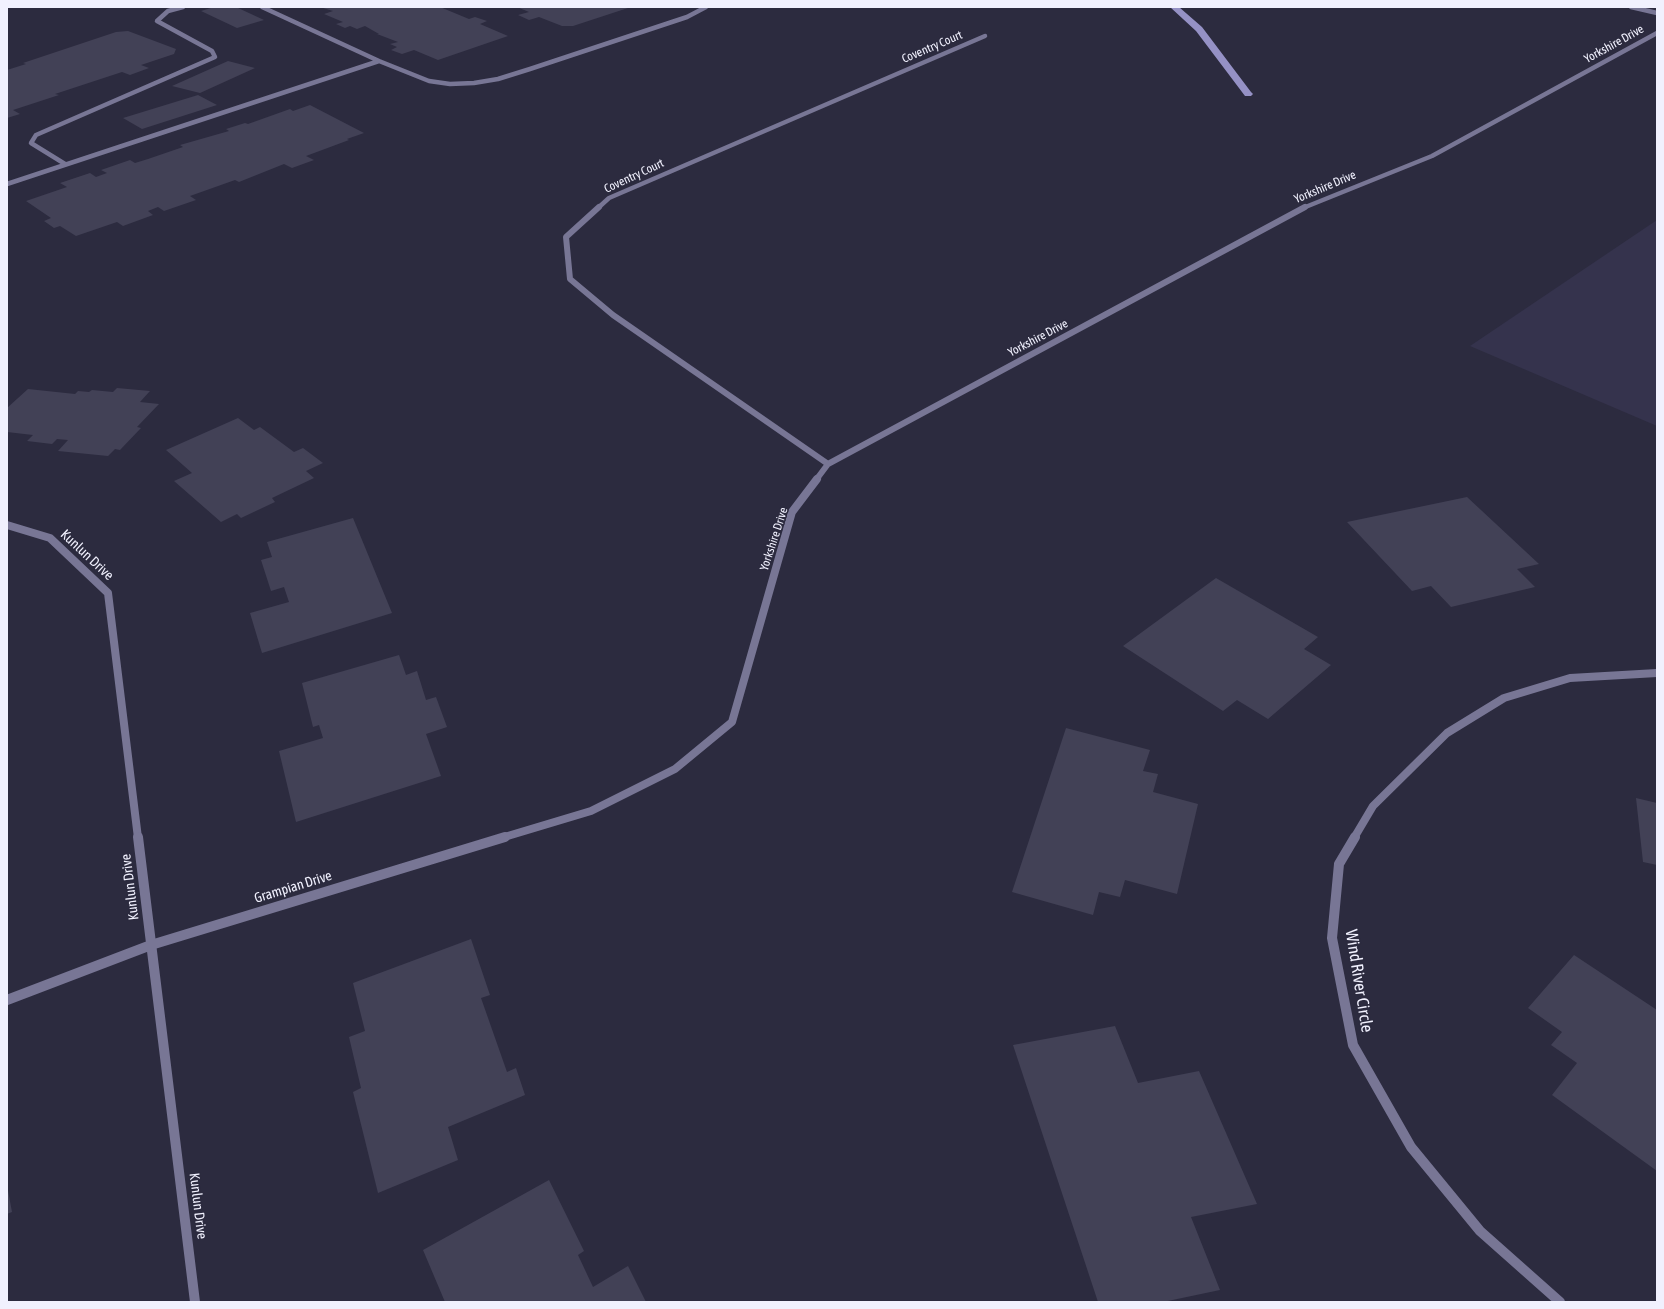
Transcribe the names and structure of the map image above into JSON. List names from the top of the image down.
{
  "streets": {
    "street": [
      "Yorkshire Drive",
      "Coventry Court",
      "Kunlun Drive",
      "Grampian Drive",
      "Wind River Circle"
    ]
  },
  "crossings": [
    ["Yorkshire Drive", "Coventry Court"],
    ["Yorkshire Drive", "Grampian Drive"],
    ["Kunlun Drive", "Grampian Drive"]
  ]
}
